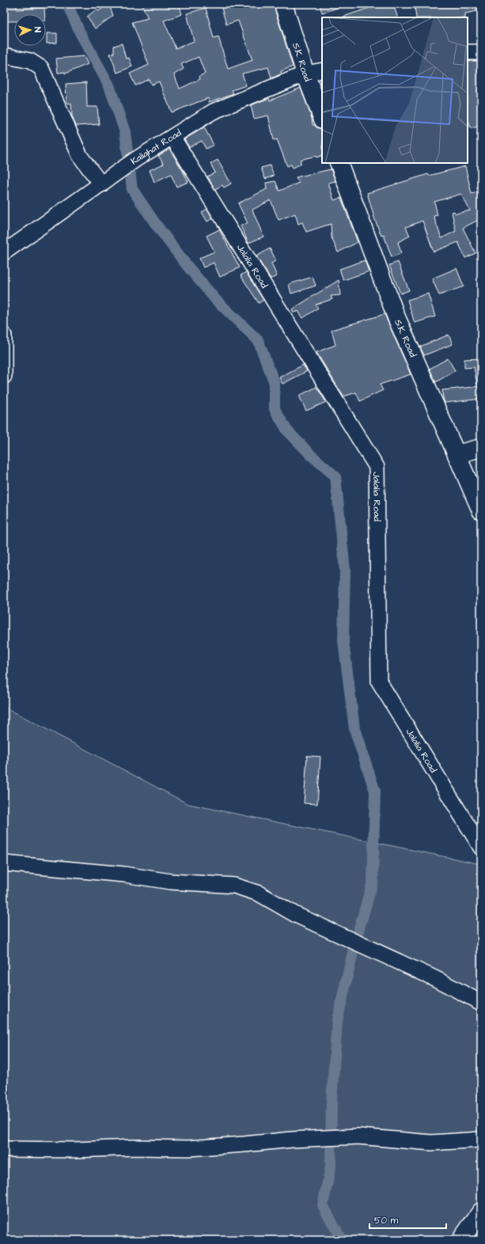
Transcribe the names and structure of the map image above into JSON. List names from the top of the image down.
{
  "streets": {
    "main road": ["S.K. Road"],
    "street": ["Kalighat Road", "Jalalia Road"]
  },
  "crossings": [
    ["S.K. Road", "Kalighat Road"],
    ["Kalighat Road", "Jalalia Road"]
  ],
  "scale_bar": "50 m",
  "north": "right"
}
